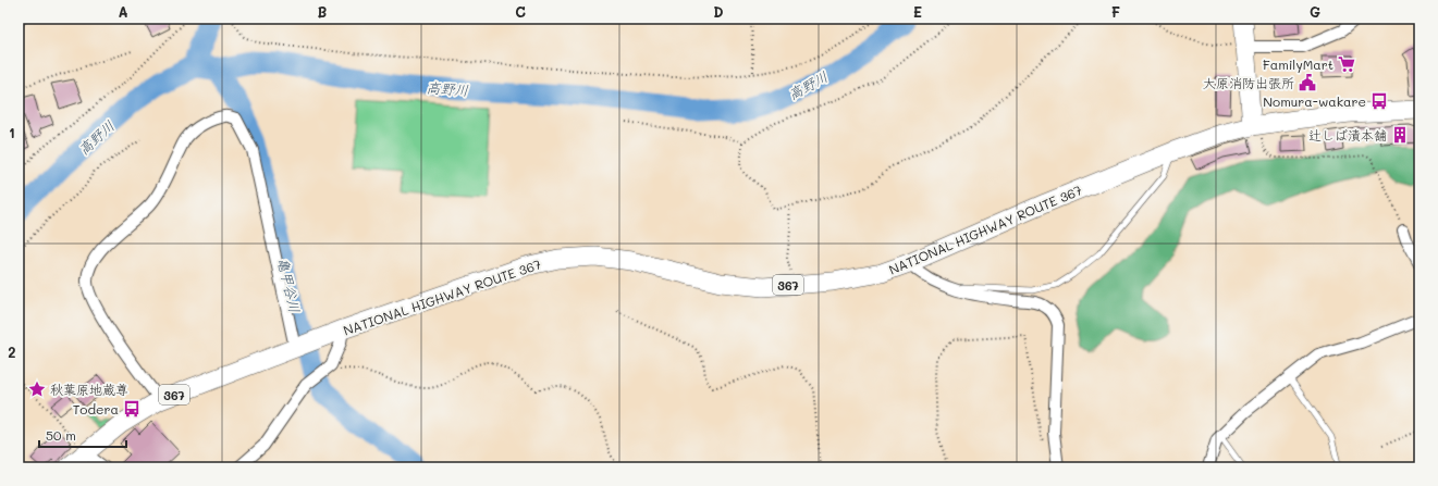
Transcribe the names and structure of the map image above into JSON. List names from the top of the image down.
{
  "streets": {
    "main road": ["NATIONAL HIGHWAY ROUTE 367", "367"]
  },
  "water": ["高野川", "亀甲谷川"],
  "places": {
    "supermarket": ["FamilyMart"],
    "public building": ["大原消防出張所"],
    "bus stop": ["Nomura-wakare", "Todera"],
    "building": ["辻しば漬本舗"],
    "place": ["秋葉原地蔵尊"]
  },
  "scale_bar": "50 m",
  "grid": {
    "columns": [
      "A",
      "B",
      "C",
      "D",
      "E",
      "F",
      "G"
    ],
    "rows": ["1", "2"]
  }
}
